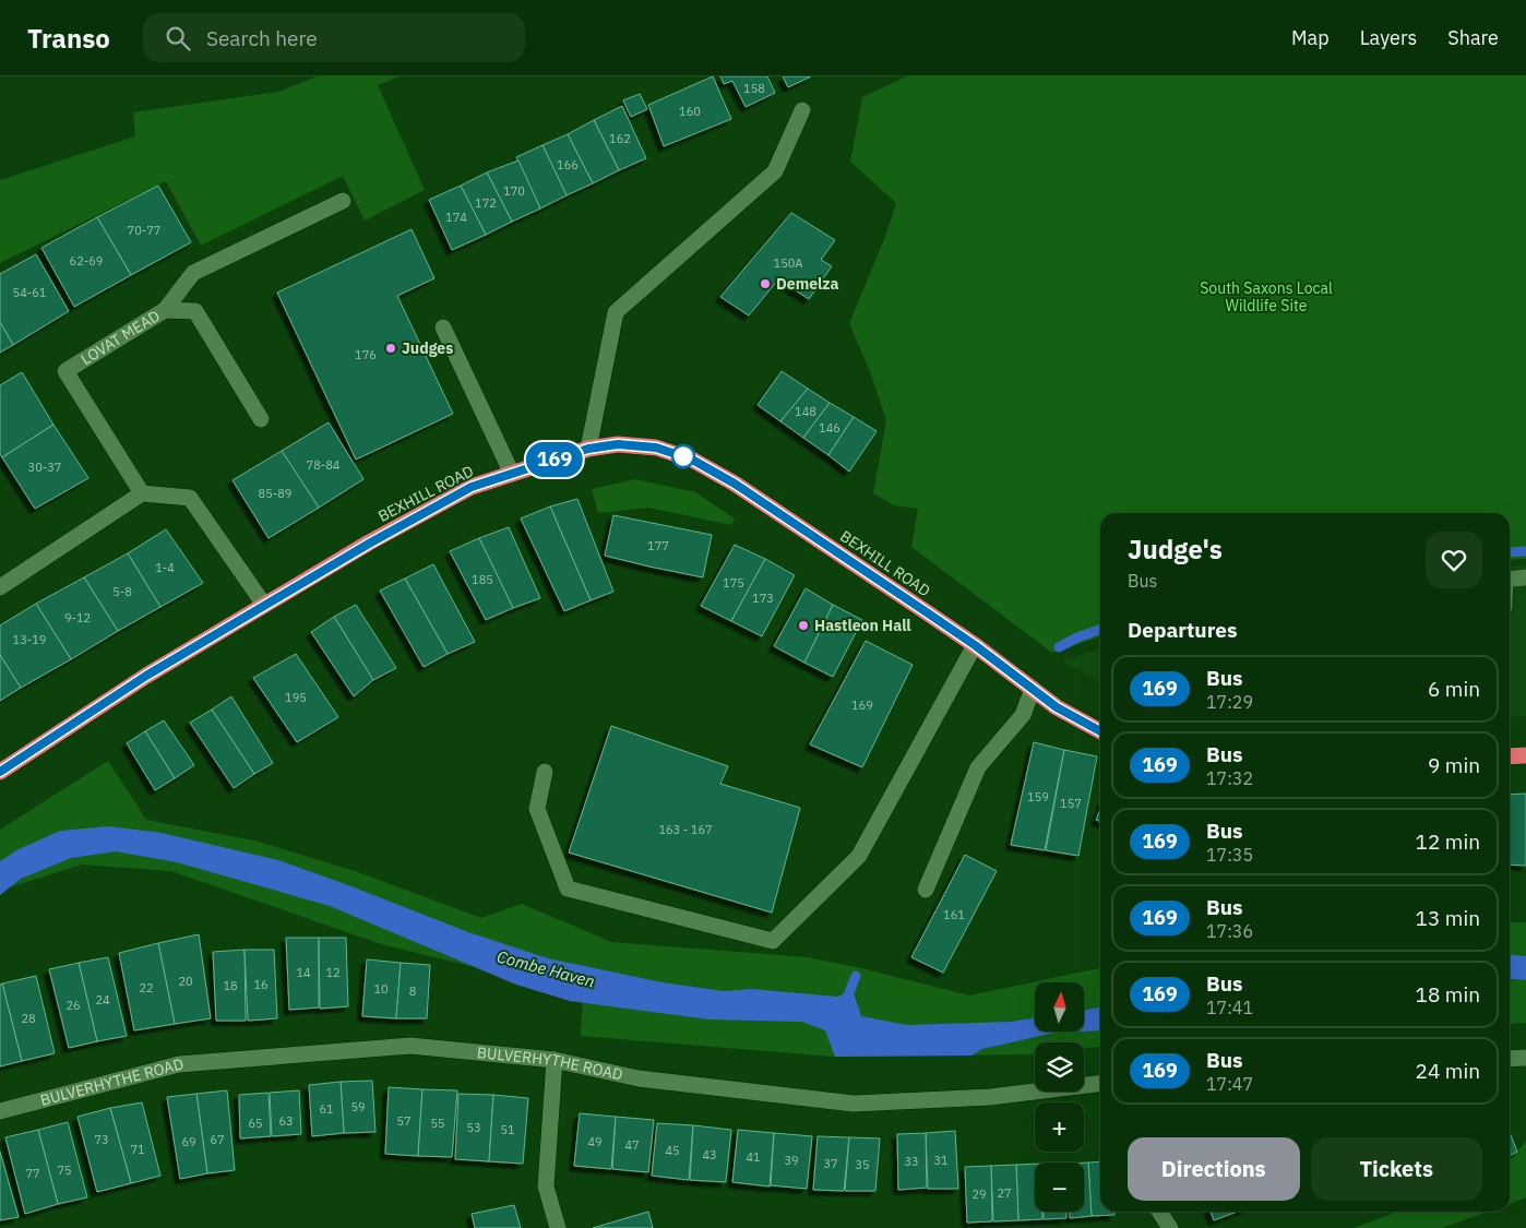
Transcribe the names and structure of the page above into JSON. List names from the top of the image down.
{
  "streets": {
    "highway": ["BEXHILL ROAD"],
    "street": ["LOVAT MEAD", "BULVERHYTHE ROAD"]
  },
  "water": ["Combe Haven"],
  "parks": ["South Saxons Local Wildlife Site"],
  "places": ["Demelza", "Judges", "Hastleon Hall"],
  "lines": ["bus line 169"],
  "house_numbers": [
    "158",
    "160",
    "162",
    "166",
    "170",
    "172",
    "174",
    "70-77",
    "62-69",
    "150A",
    "54-61",
    "176",
    "148",
    "146",
    "78-84",
    "30-37",
    "85-89",
    "177",
    "1-4",
    "185",
    "175",
    "5-8",
    "173",
    "9-12",
    "13-19",
    "195",
    "169",
    "159",
    "157",
    "163 - 167",
    "161",
    "14",
    "12",
    "20",
    "16",
    "18",
    "22",
    "10",
    "8",
    "24",
    "26",
    "28",
    "59",
    "61",
    "63",
    "57",
    "65",
    "55",
    "53",
    "51",
    "73",
    "67",
    "69",
    "49",
    "47",
    "71",
    "45",
    "43",
    "41",
    "39",
    "31",
    "33",
    "37",
    "35",
    "75",
    "77",
    "27",
    "29"
  ],
  "north": "top",
  "page": {
    "header": "Transo",
    "search": "Search here",
    "nav": ["Map", "Layers", "Share"],
    "on_map": "169",
    "heading": [
      ["Judge's", "Bus"],
      "Departures"
    ],
    "list": [
      {
        "mark": "169",
        "name": "Bus",
        "note": "17:29",
        "value": "6 min"
      },
      {
        "mark": "169",
        "name": "Bus",
        "note": "17:32",
        "value": "9 min"
      },
      {
        "mark": "169",
        "name": "Bus",
        "note": "17:35",
        "value": "12 min"
      },
      {
        "mark": "169",
        "name": "Bus",
        "note": "17:36",
        "value": "13 min"
      },
      {
        "mark": "169",
        "name": "Bus",
        "note": "17:41",
        "value": "18 min"
      },
      {
        "mark": "169",
        "name": "Bus",
        "note": "17:47",
        "value": "24 min"
      }
    ],
    "map_buttons": ["+", "−"],
    "buttons": ["Directions", "Tickets"]
  }
}
